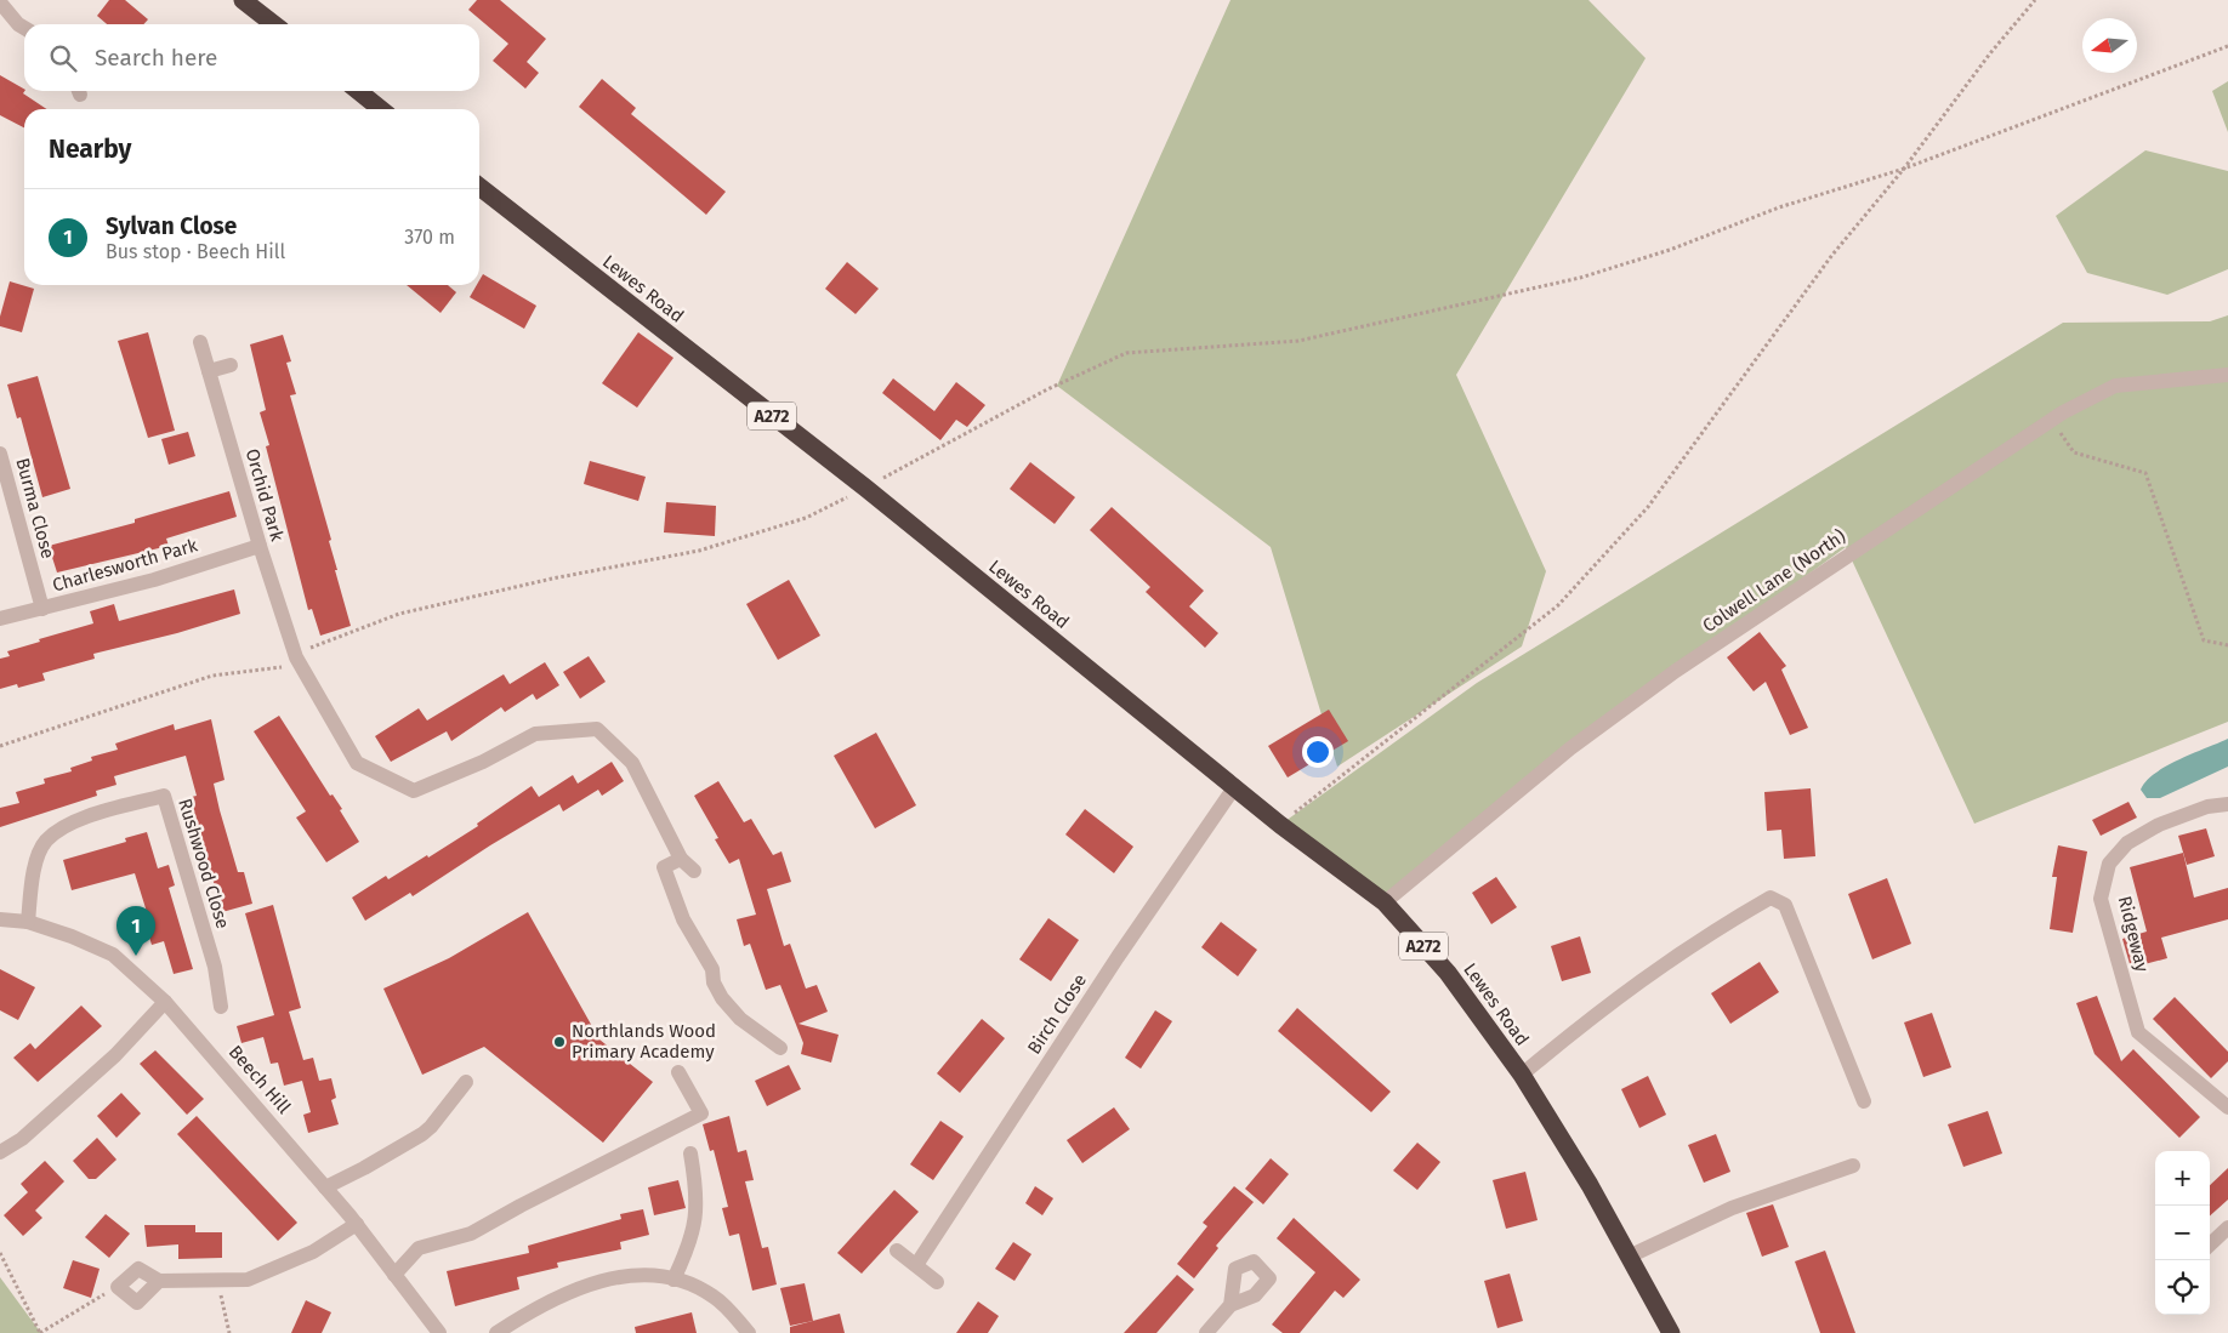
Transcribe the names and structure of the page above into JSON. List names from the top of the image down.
{
  "streets": {
    "highway": ["Lewes Road", "A272"],
    "street": [
      "Orchid Park",
      "Burma Close",
      "Charlesworth Park",
      "Colwell Lane (North)",
      "Rushwood Close",
      "Ridgeway",
      "Birch Close",
      "Beech Hill"
    ]
  },
  "crossings": [
    ["Lewes Road", "Colwell Lane (North)"],
    ["Lewes Road", "Birch Close"],
    ["Orchid Park", "Charlesworth Park"],
    ["Burma Close", "Charlesworth Park"],
    ["Rushwood Close", "Beech Hill"]
  ],
  "places": ["Northlands Wood Primary Academy"],
  "north": "left",
  "page": {
    "search": "Search here",
    "heading": "Nearby",
    "list": [
      {
        "mark": "1",
        "name": "Sylvan Close",
        "note": "Bus stop · Beech Hill",
        "value": "370 m"
      }
    ],
    "pins": "1",
    "map_buttons": ["+", "−"]
  }
}
